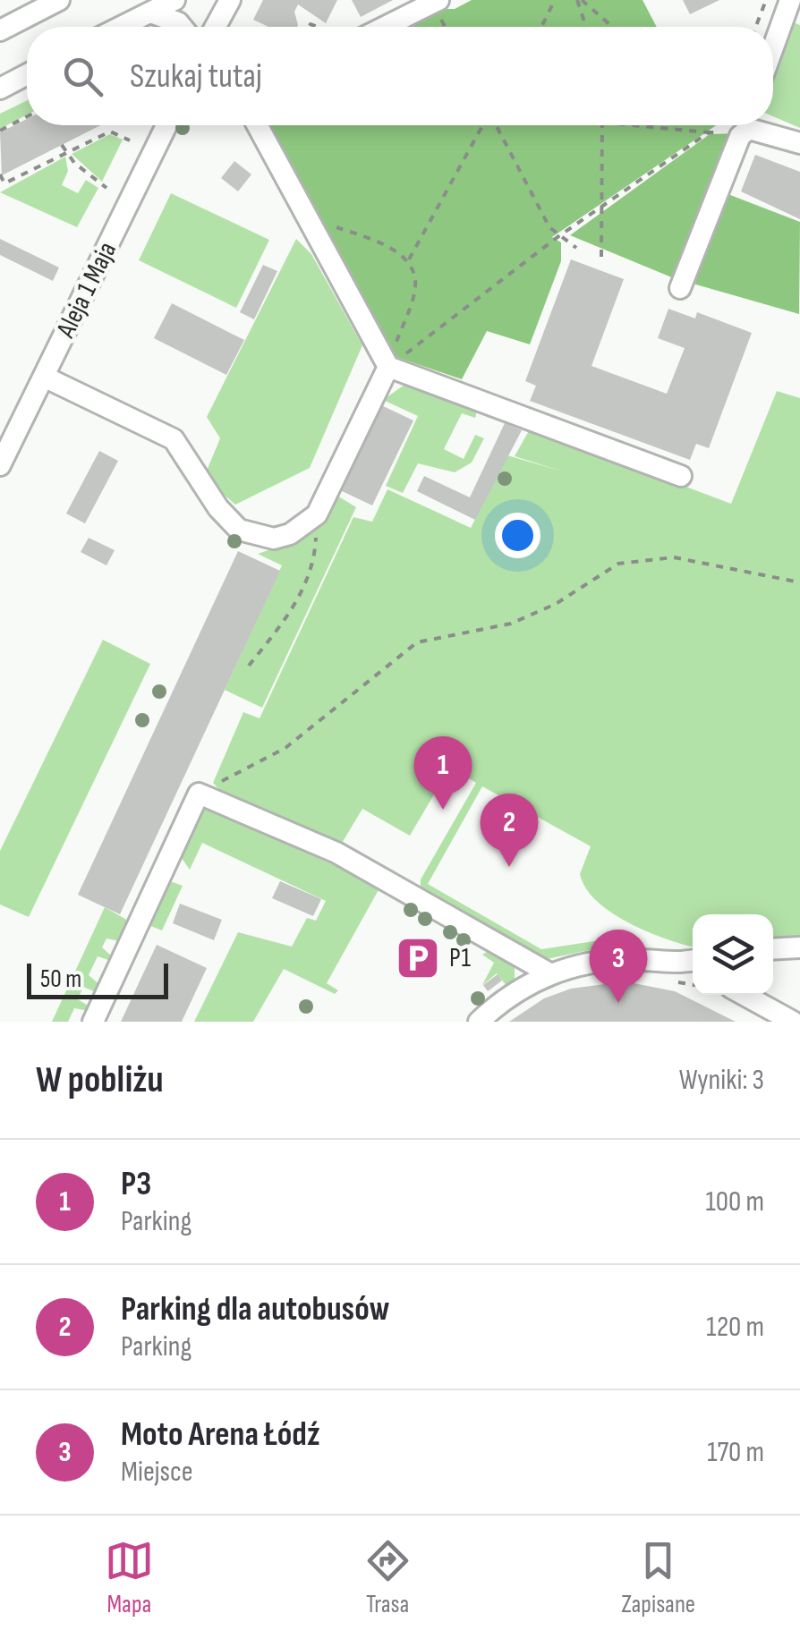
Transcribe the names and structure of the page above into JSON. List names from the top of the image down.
{
  "streets": {
    "street": ["Aleja 1 Maja"]
  },
  "places": {
    "parking": ["P1"]
  },
  "scale_bar": "50 m",
  "page": {
    "search": "Szukaj tutaj",
    "pins": ["1", "2", "3"],
    "scale": "50 m",
    "heading": ["W pobliżu", "Wyniki: 3"],
    "list": [
      {
        "mark": "1",
        "name": "P3",
        "note": "Parking",
        "value": "100 m"
      },
      {
        "mark": "2",
        "name": "Parking dla autobusów",
        "note": "Parking",
        "value": "120 m"
      },
      {
        "mark": "3",
        "name": "Moto Arena Łódź",
        "note": "Miejsce",
        "value": "170 m"
      }
    ],
    "nav": ["Mapa", "Trasa", "Zapisane"]
  }
}
